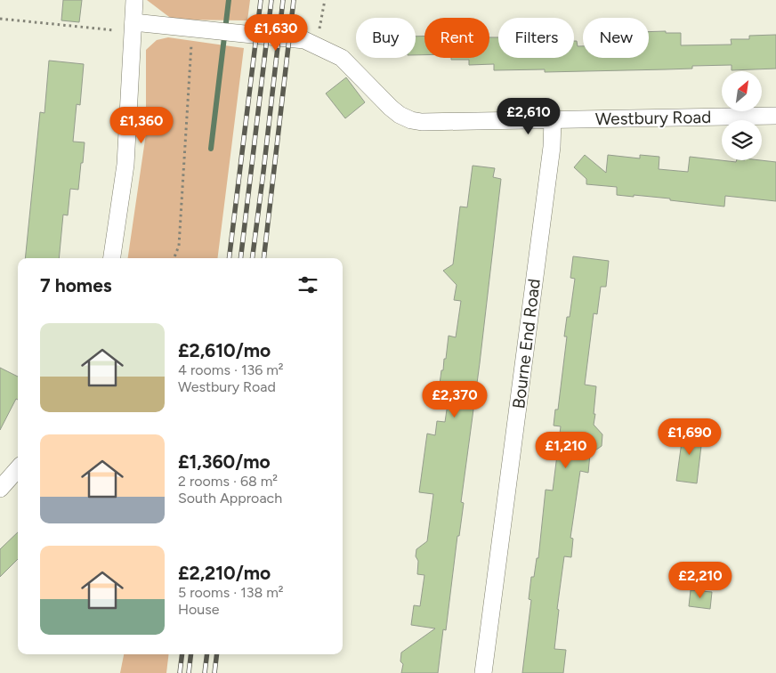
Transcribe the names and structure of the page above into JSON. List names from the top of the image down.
{
  "streets": {
    "street": ["Westbury Road", "Bourne End Road"]
  },
  "crossings": [
    ["Westbury Road", "Bourne End Road"]
  ],
  "north": "top right",
  "page": {
    "price": [
      "£1,630",
      "£2,610",
      "£1,360",
      "£2,370",
      "£1,690",
      "£1,210",
      "£2,210"
    ],
    "chip": [
      "Buy",
      "Rent",
      "Filters",
      "New"
    ],
    "heading": "7 homes",
    "list": [
      {
        "name": "£2,610/mo",
        "note": "4 rooms · 136 m² · Westbury Road"
      },
      {
        "name": "£1,360/mo",
        "note": "2 rooms · 68 m² · South Approach"
      },
      {
        "name": "£2,210/mo",
        "note": "5 rooms · 138 m² · House"
      }
    ]
  }
}
